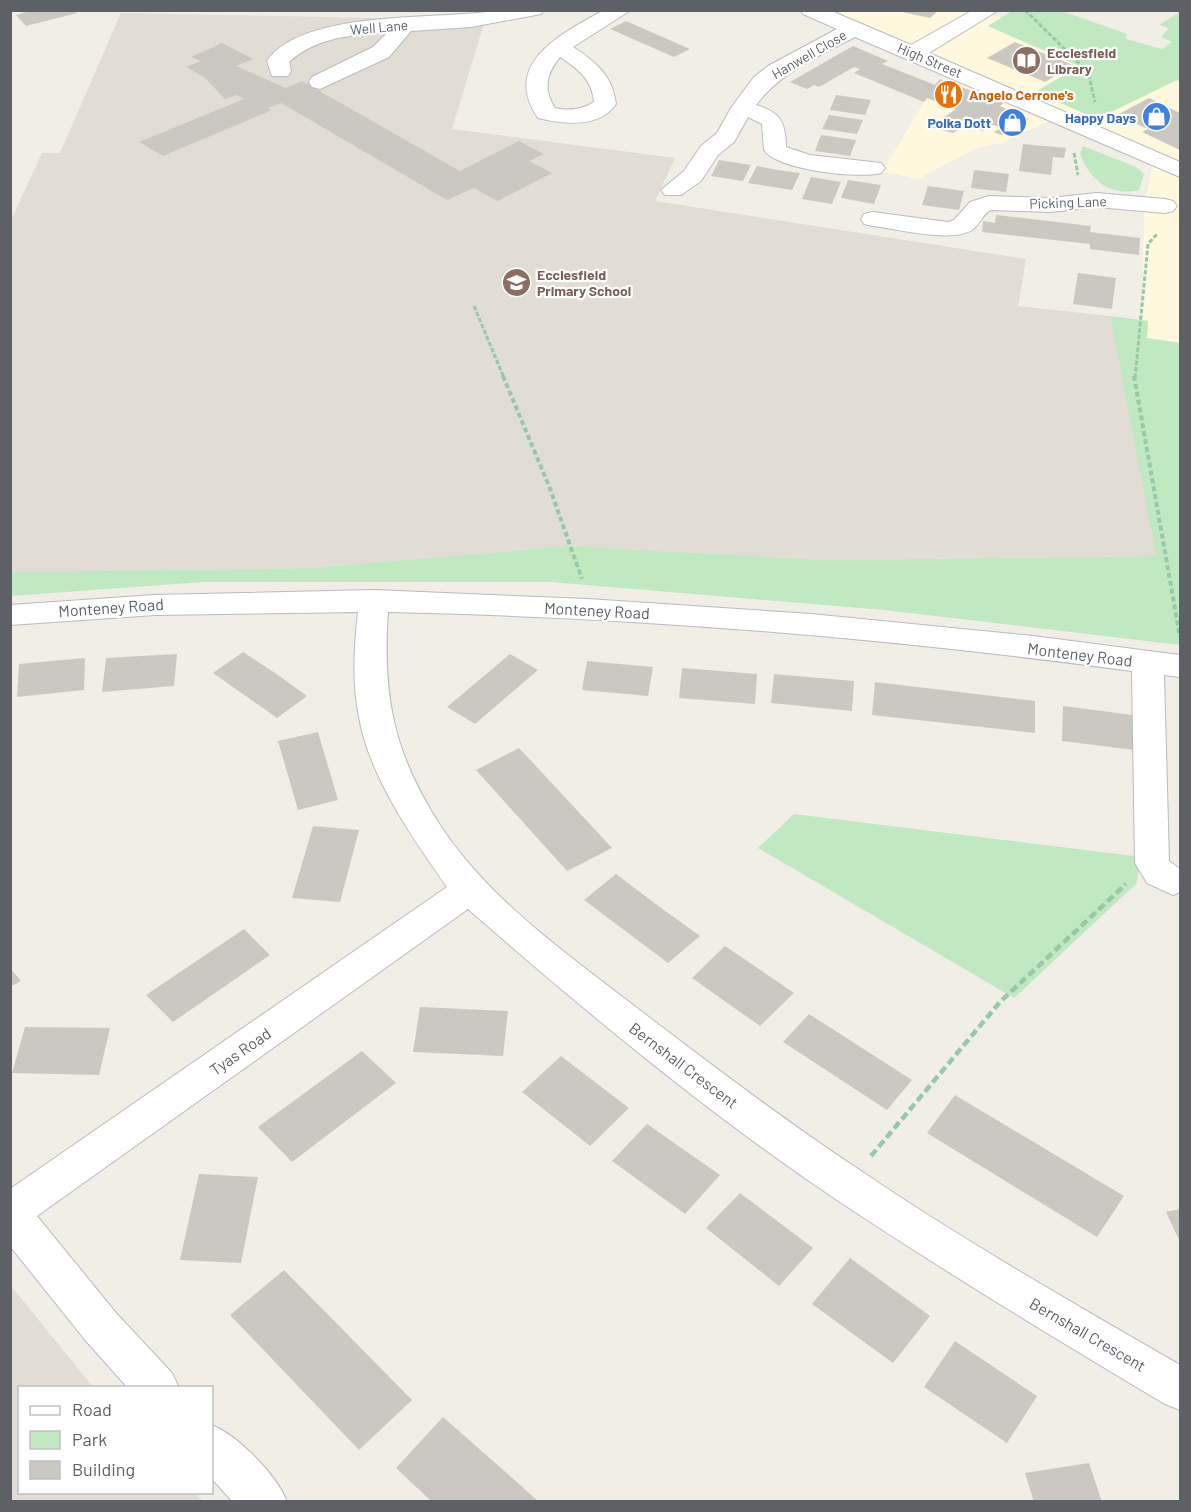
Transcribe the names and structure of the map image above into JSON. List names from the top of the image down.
{
  "streets": {
    "street": [
      "Well Lane",
      "Hanwell Close",
      "High Street",
      "Picking Lane",
      "Monteney Road",
      "Tyas Road",
      "Bernshall Crescent"
    ]
  },
  "crossings": [
    ["Hanwell Close", "High Street"],
    ["Monteney Road", "Bernshall Crescent"],
    ["Tyas Road", "Bernshall Crescent"]
  ],
  "places": {
    "library": ["Ecclesfield Library"],
    "restaurant": ["Angelo Cerrone's"],
    "shop": ["Happy Days", "Polka Dott"],
    "school or university": ["Ecclesfield Primary School"]
  },
  "legend": ["Road", "Park", "Building"]
}
